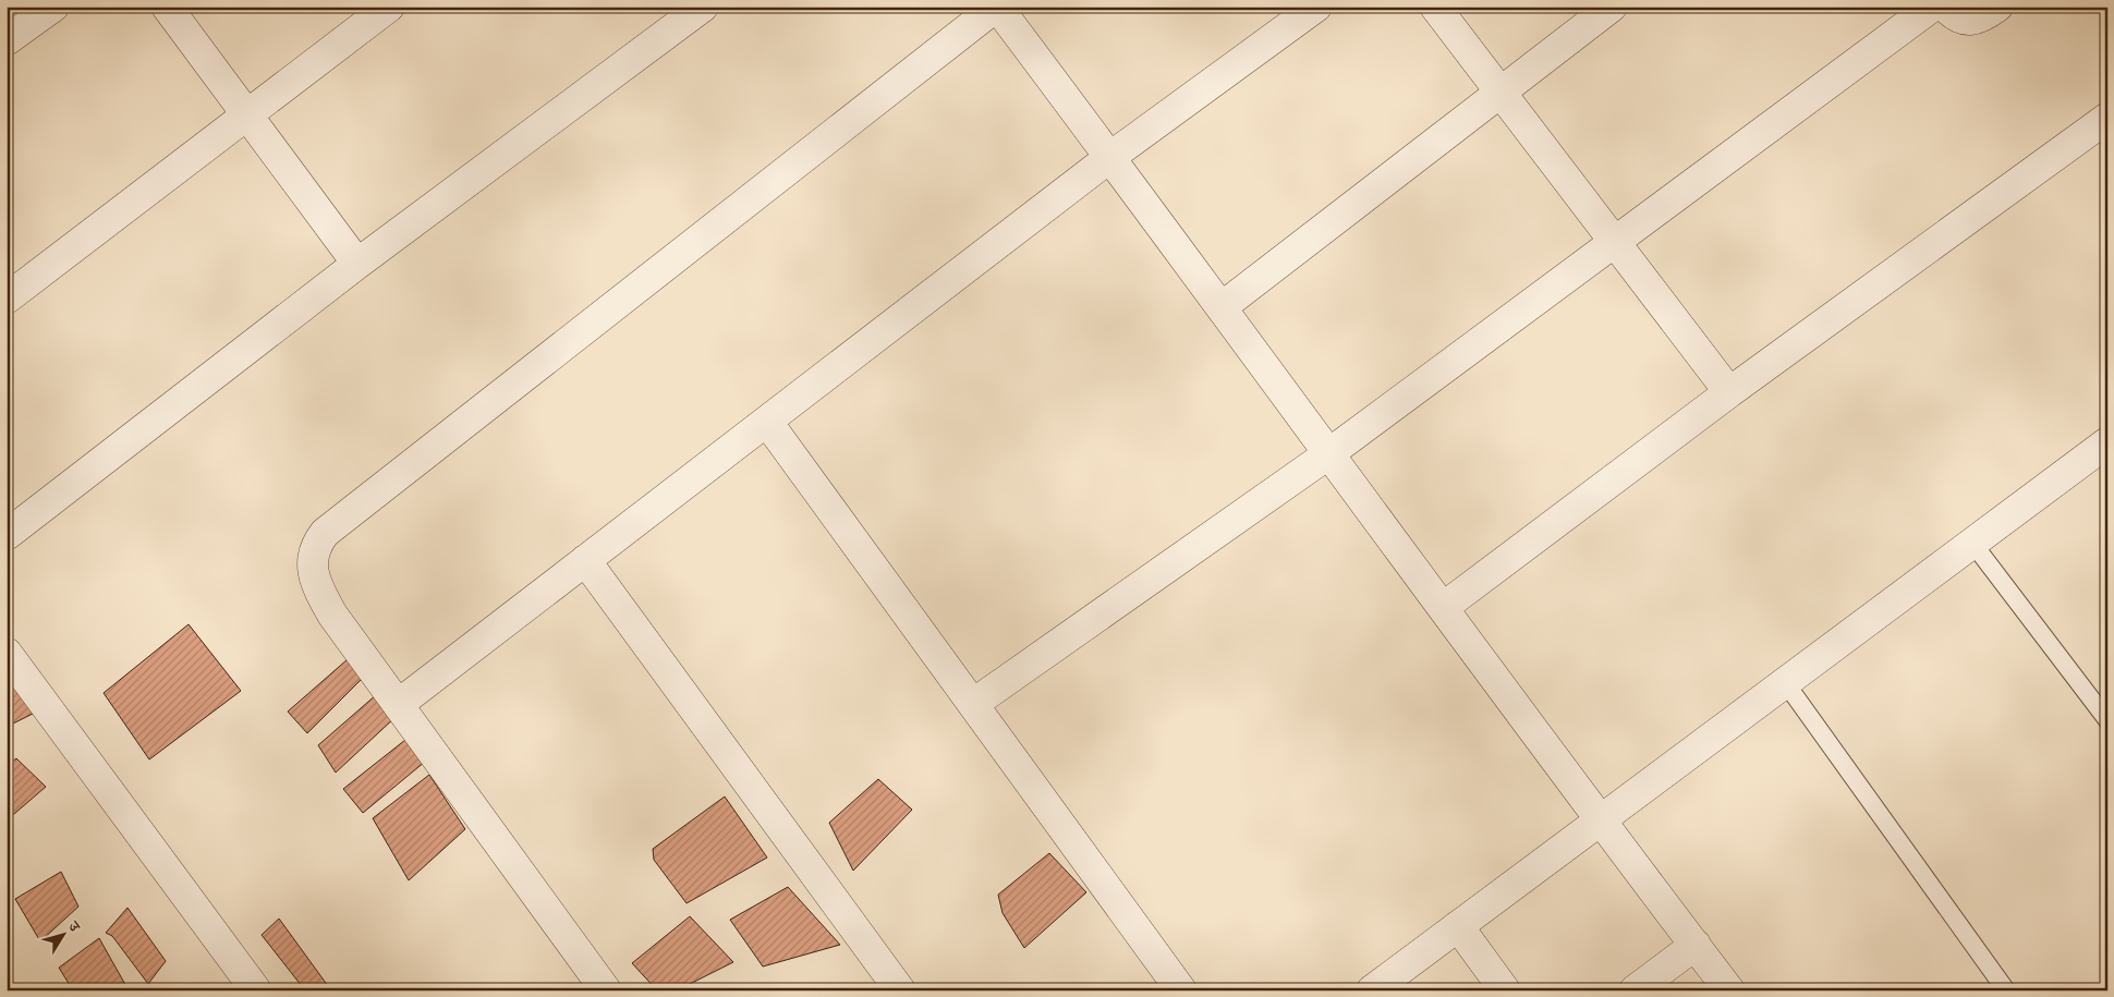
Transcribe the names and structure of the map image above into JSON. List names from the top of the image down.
{
  "north": "top right"
}
